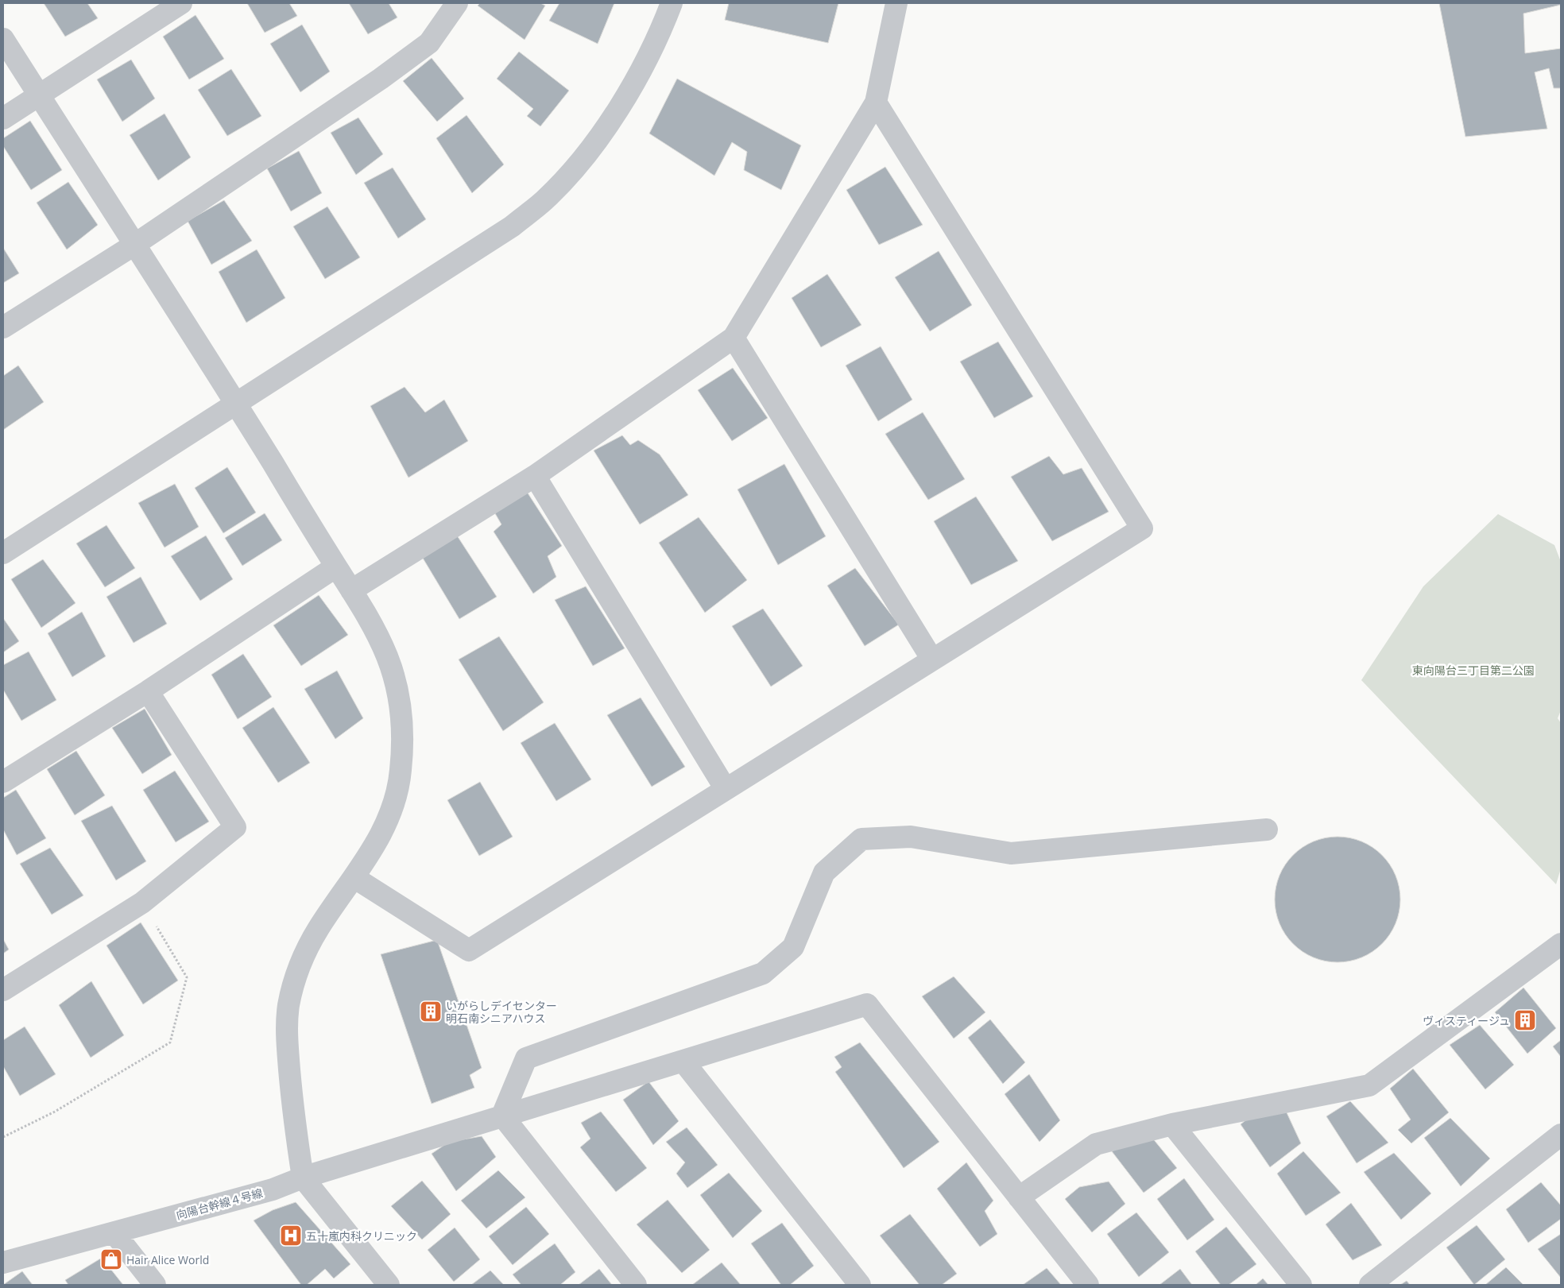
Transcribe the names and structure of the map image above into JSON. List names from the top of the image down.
{
  "streets": {
    "street": ["向陽台幹線４号線"]
  },
  "parks": ["東向陽台三丁目第二公園"],
  "places": {
    "building": ["いがらしデイセンター 明石南シニアハウス", "ヴィスティージュ"],
    "hospital": ["五十嵐内科クリニック"],
    "shop": ["Hair Alice World"]
  }
}
